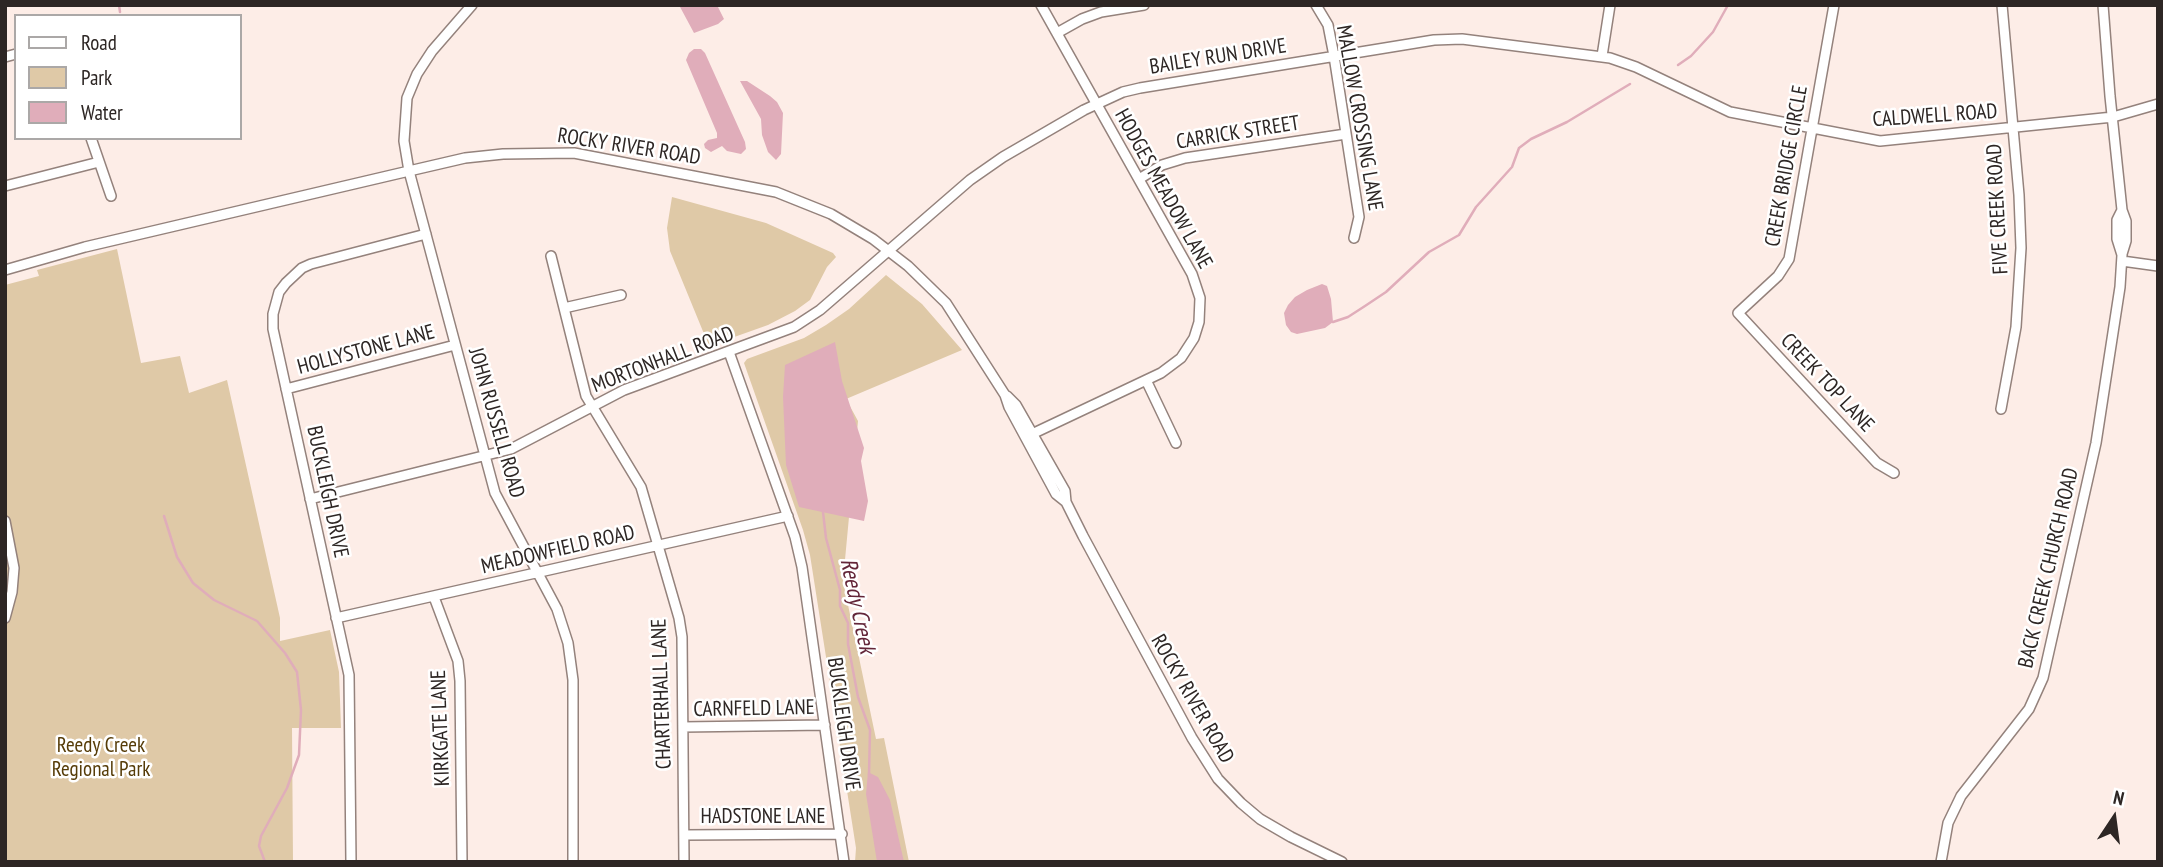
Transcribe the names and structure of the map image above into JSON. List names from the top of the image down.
{
  "streets": {
    "street": [
      "BAILEY RUN DRIVE",
      "CALDWELL ROAD",
      "MALLOW CROSSING LANE",
      "CARRICK STREET",
      "ROCKY RIVER ROAD",
      "CREEK BRIDGE CIRCLE",
      "HODGES MEADOW LANE",
      "FIVE CREEK ROAD",
      "HOLLYSTONE LANE",
      "MORTONHALL ROAD",
      "CREEK TOP LANE",
      "JOHN RUSSELL ROAD",
      "BUCKLEIGH DRIVE",
      "MEADOWFIELD ROAD",
      "BACK CREEK CHURCH ROAD",
      "CHARTERHALL LANE",
      "CARNFELD LANE",
      "KIRKGATE LANE",
      "HADSTONE LANE"
    ]
  },
  "crossings": [
    ["BAILEY RUN DRIVE", "CALDWELL ROAD"],
    ["BAILEY RUN DRIVE", "MALLOW CROSSING LANE"],
    ["BAILEY RUN DRIVE", "ROCKY RIVER ROAD"],
    ["BAILEY RUN DRIVE", "HODGES MEADOW LANE"],
    ["BAILEY RUN DRIVE", "MORTONHALL ROAD"],
    ["CALDWELL ROAD", "CREEK BRIDGE CIRCLE"],
    ["CALDWELL ROAD", "FIVE CREEK ROAD"],
    ["CALDWELL ROAD", "BACK CREEK CHURCH ROAD"],
    ["MALLOW CROSSING LANE", "CARRICK STREET"],
    ["CARRICK STREET", "HODGES MEADOW LANE"],
    ["ROCKY RIVER ROAD", "HODGES MEADOW LANE"],
    ["ROCKY RIVER ROAD", "MORTONHALL ROAD"],
    ["ROCKY RIVER ROAD", "JOHN RUSSELL ROAD"],
    ["CREEK BRIDGE CIRCLE", "CREEK TOP LANE"],
    ["HOLLYSTONE LANE", "JOHN RUSSELL ROAD"],
    ["HOLLYSTONE LANE", "BUCKLEIGH DRIVE"],
    ["MORTONHALL ROAD", "JOHN RUSSELL ROAD"],
    ["MORTONHALL ROAD", "BUCKLEIGH DRIVE"],
    ["MORTONHALL ROAD", "CHARTERHALL LANE"],
    ["JOHN RUSSELL ROAD", "BUCKLEIGH DRIVE"],
    ["JOHN RUSSELL ROAD", "MEADOWFIELD ROAD"],
    ["BUCKLEIGH DRIVE", "MEADOWFIELD ROAD"],
    ["BUCKLEIGH DRIVE", "CARNFELD LANE"],
    ["BUCKLEIGH DRIVE", "HADSTONE LANE"],
    ["MEADOWFIELD ROAD", "CHARTERHALL LANE"],
    ["MEADOWFIELD ROAD", "KIRKGATE LANE"],
    ["CHARTERHALL LANE", "CARNFELD LANE"],
    ["CHARTERHALL LANE", "HADSTONE LANE"]
  ],
  "water": ["Reedy Creek"],
  "parks": ["Reedy Creek Regional Park"],
  "legend": ["Road", "Park", "Water"],
  "north": "top"
}
